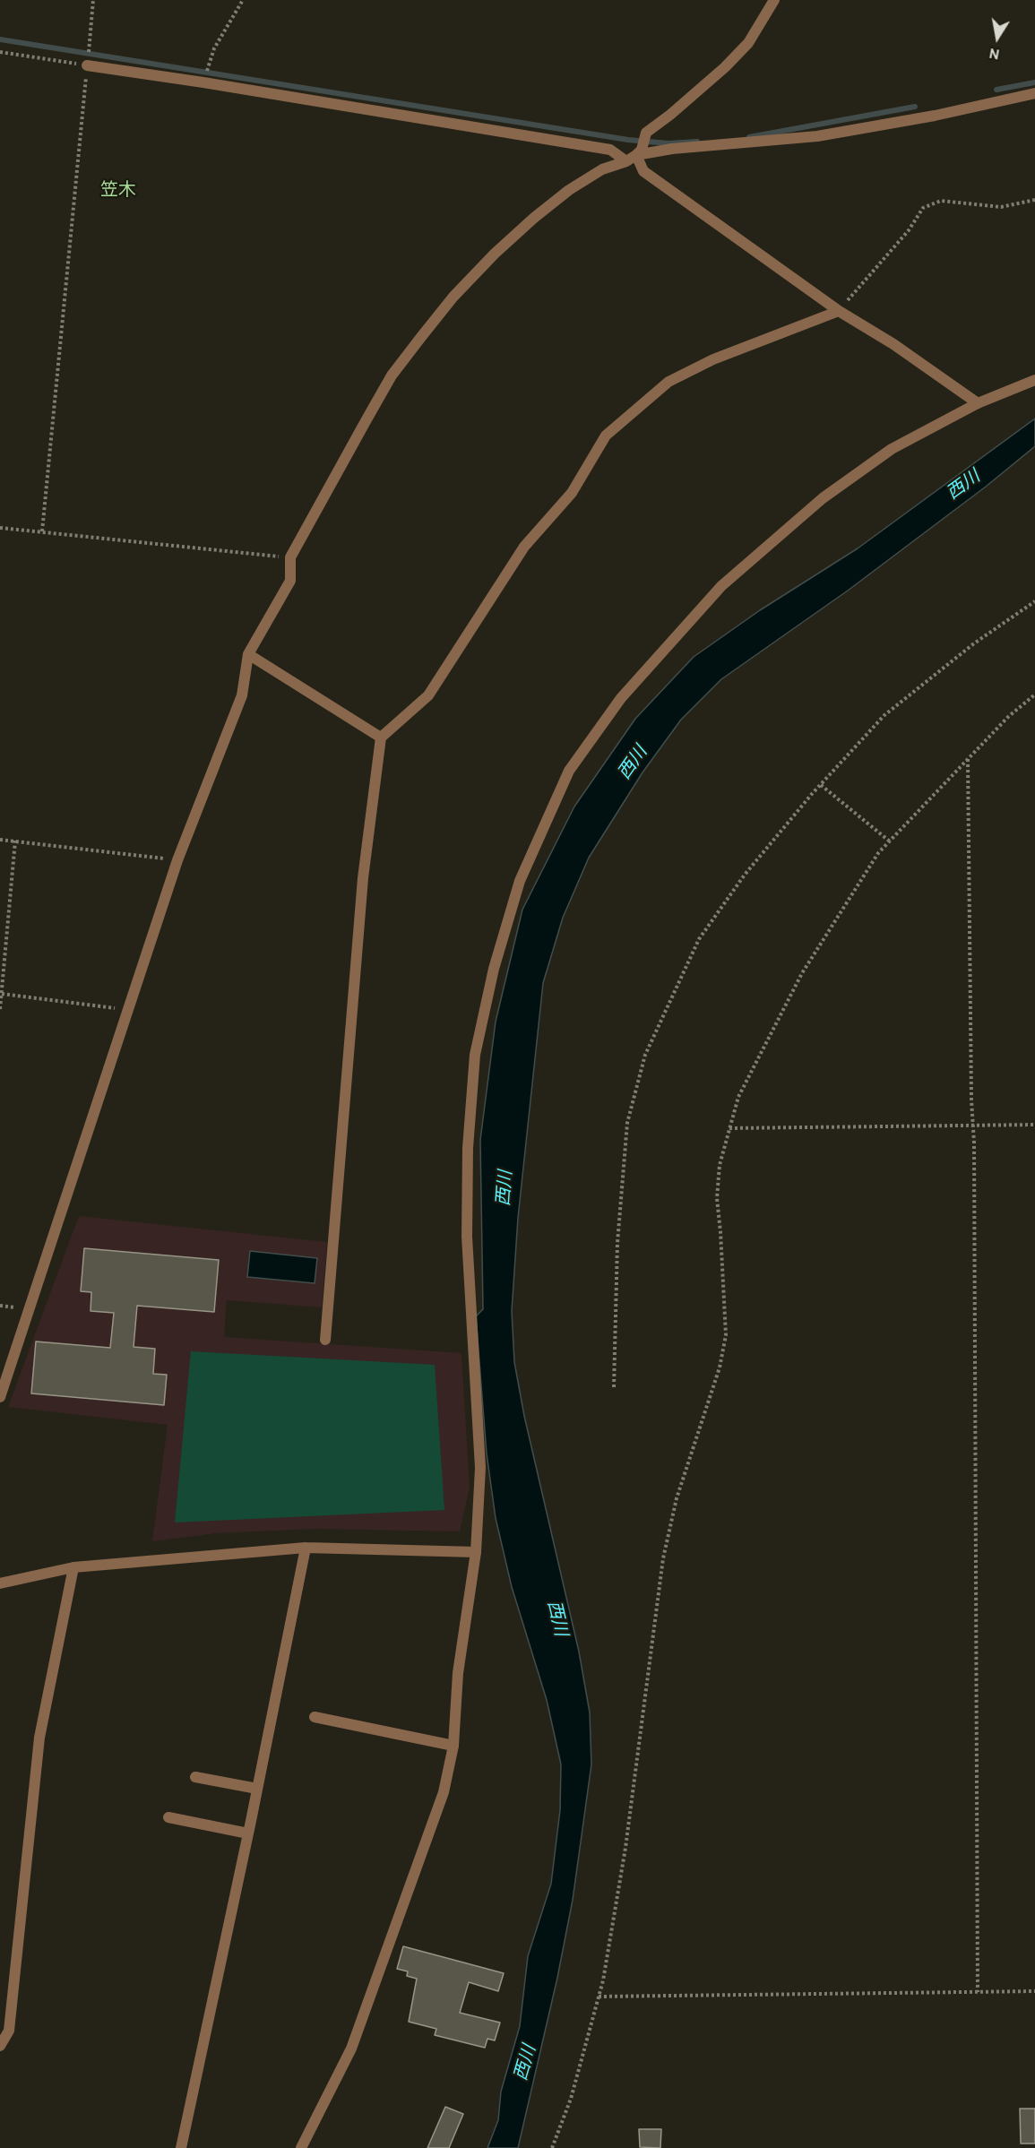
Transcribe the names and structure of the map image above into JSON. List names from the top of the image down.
{
  "districts": ["笠木"],
  "water": ["西川"],
  "north": "bottom"
}
